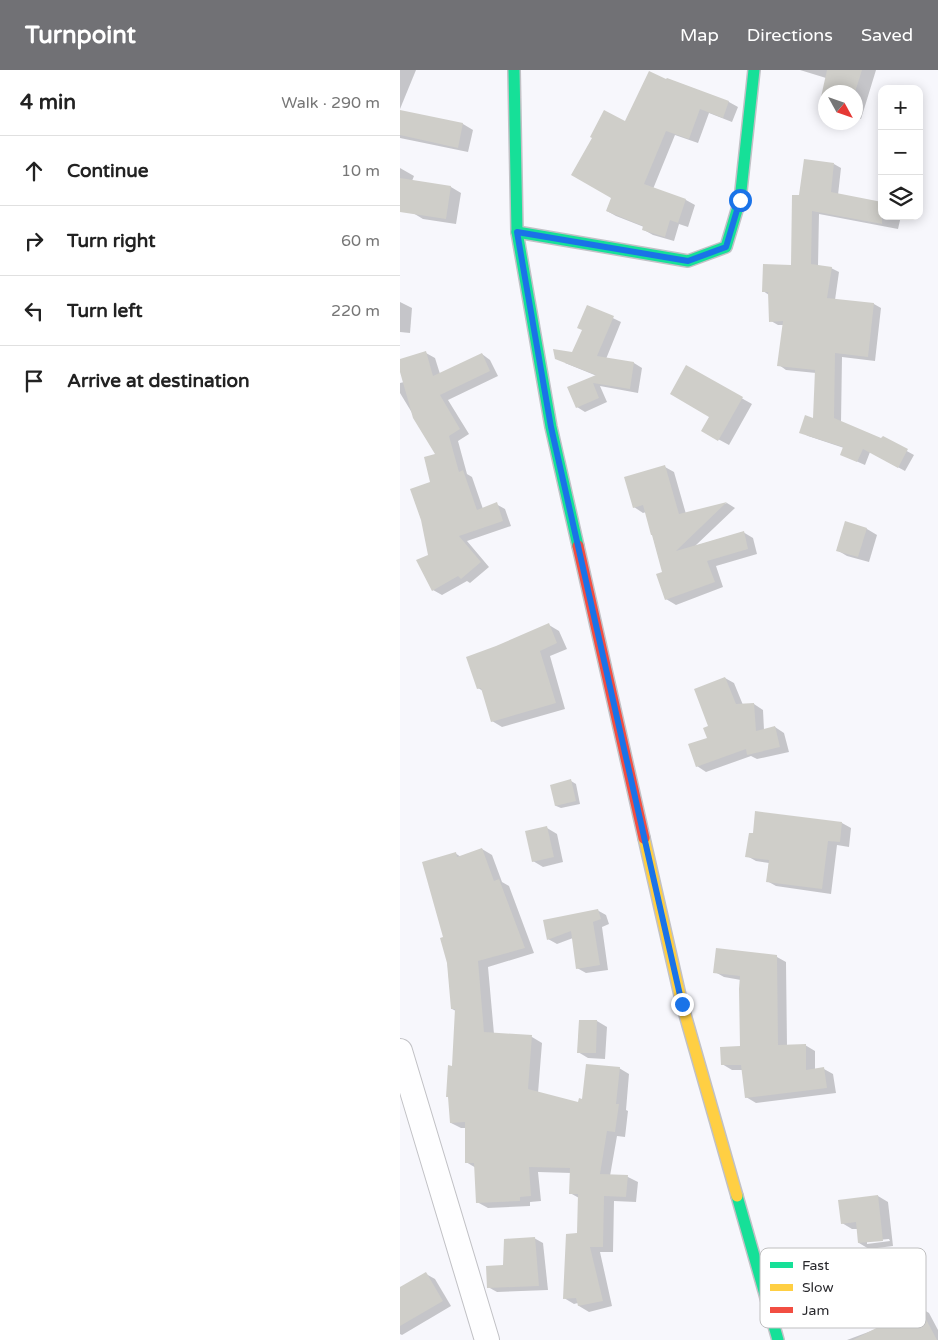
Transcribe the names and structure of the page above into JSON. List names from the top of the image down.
{
  "legend": ["Fast", "Slow", "Jam"],
  "north": "bottom right",
  "page": {
    "header": "Turnpoint",
    "nav": ["Map", "Directions", "Saved"],
    "heading": ["4 min", "Walk · 290 m"],
    "map_buttons": ["+", "−"],
    "list": [
      ["Continue", "10 m"],
      ["Turn right", "60 m"],
      ["Turn left", "220 m"],
      "Arrive at destination"
    ]
  }
}
